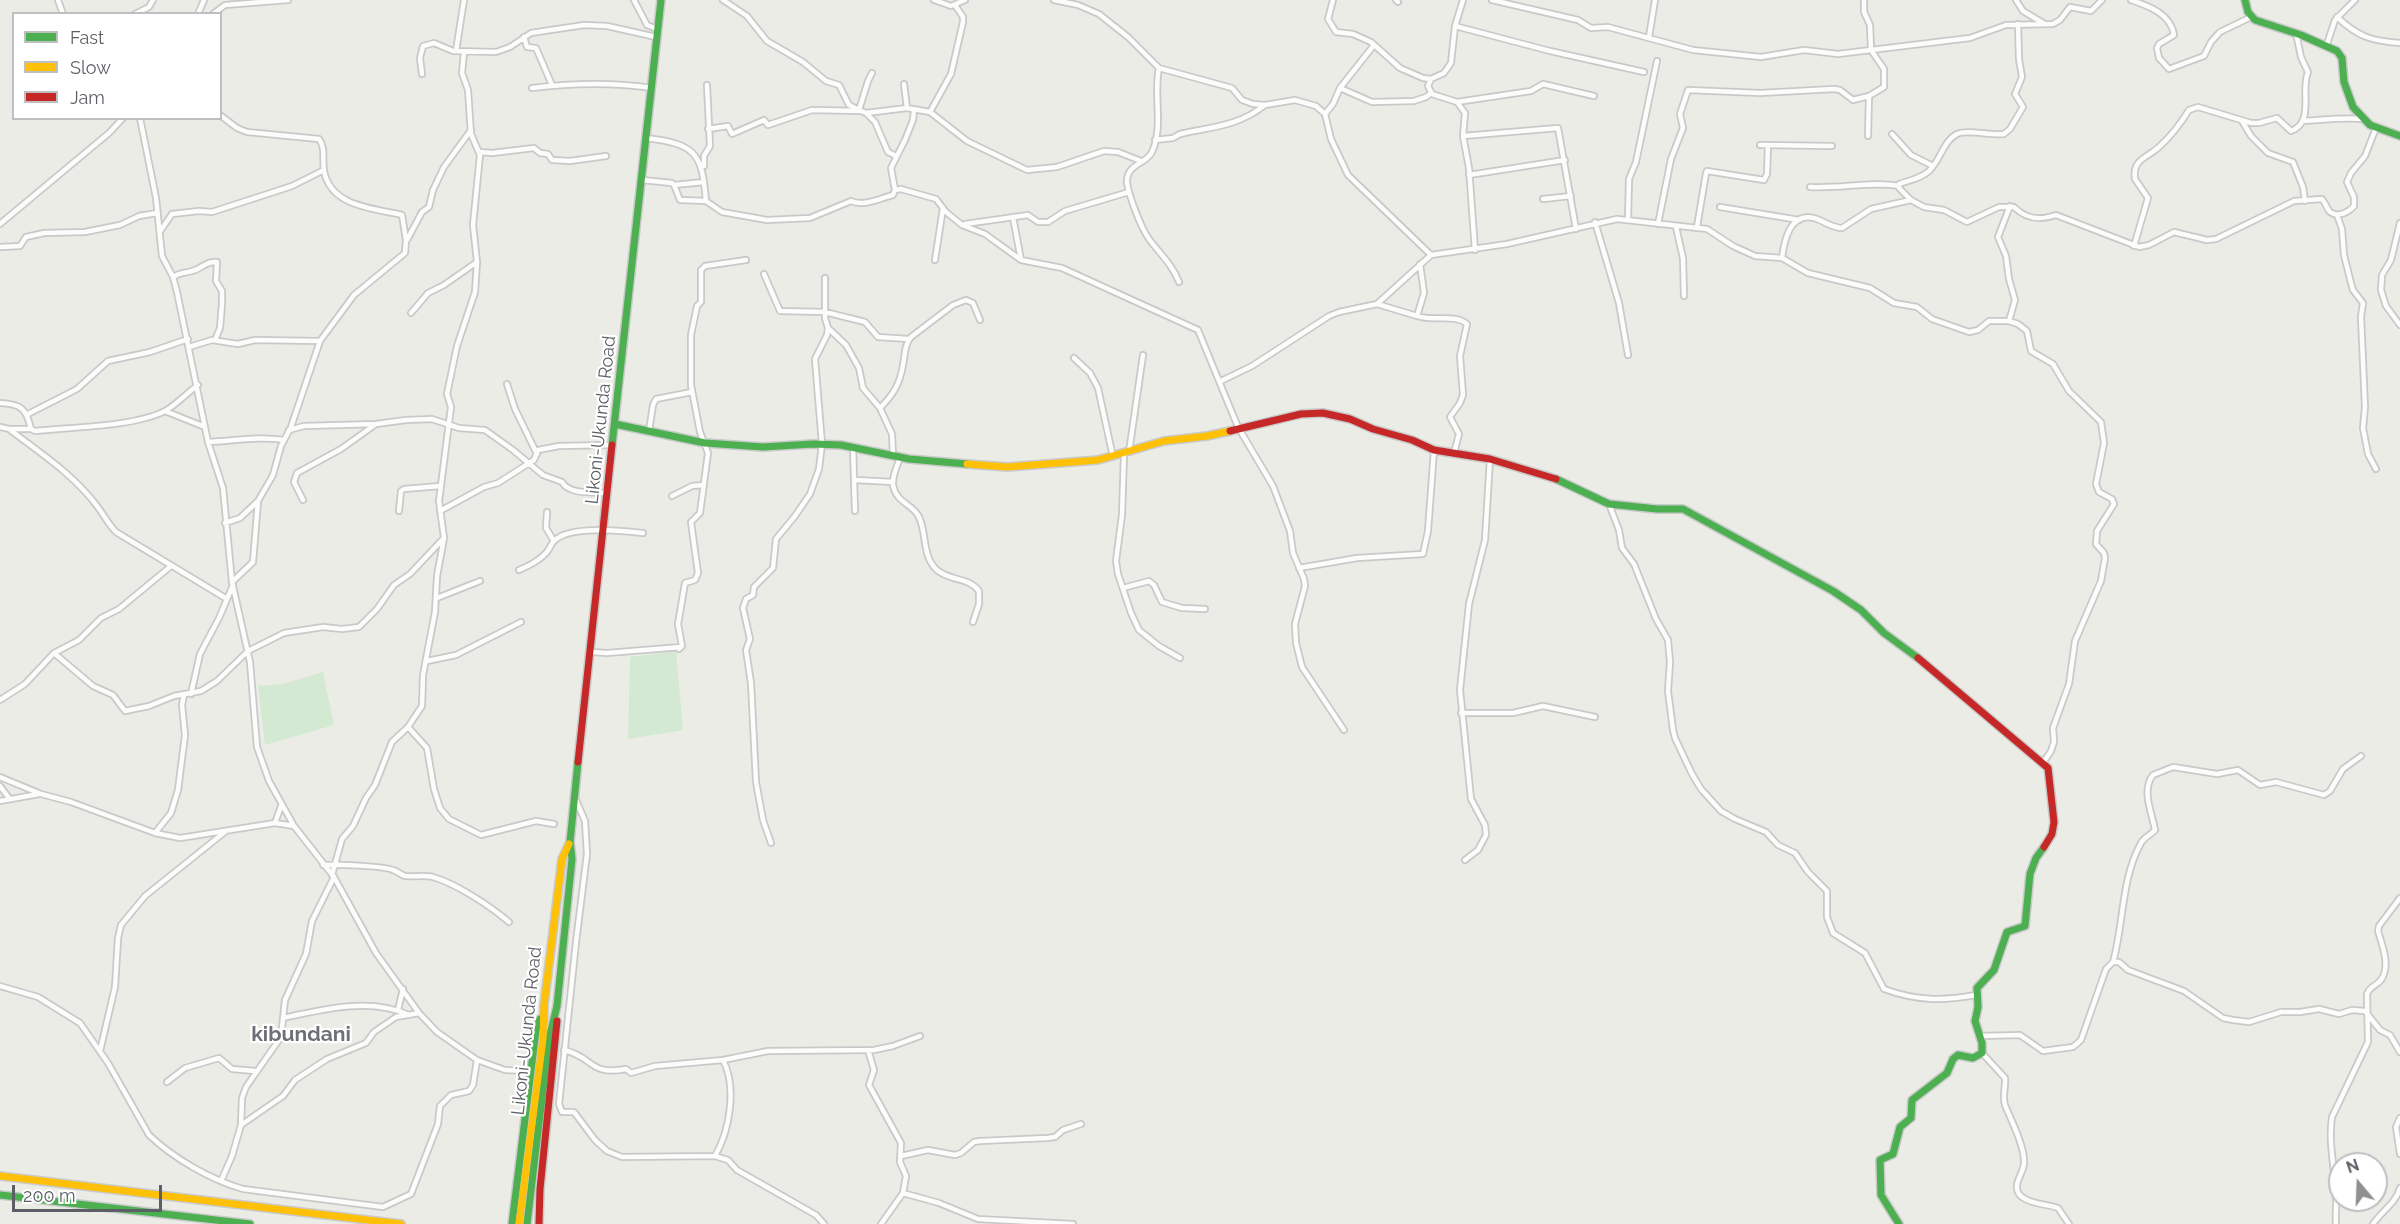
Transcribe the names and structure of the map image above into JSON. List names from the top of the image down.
{
  "streets": {
    "main road": ["Likoni-Ukunda Road"]
  },
  "districts": ["kibundani"],
  "legend": ["Fast", "Slow", "Jam"],
  "scale_bar": "200 m",
  "north": "top"
}
